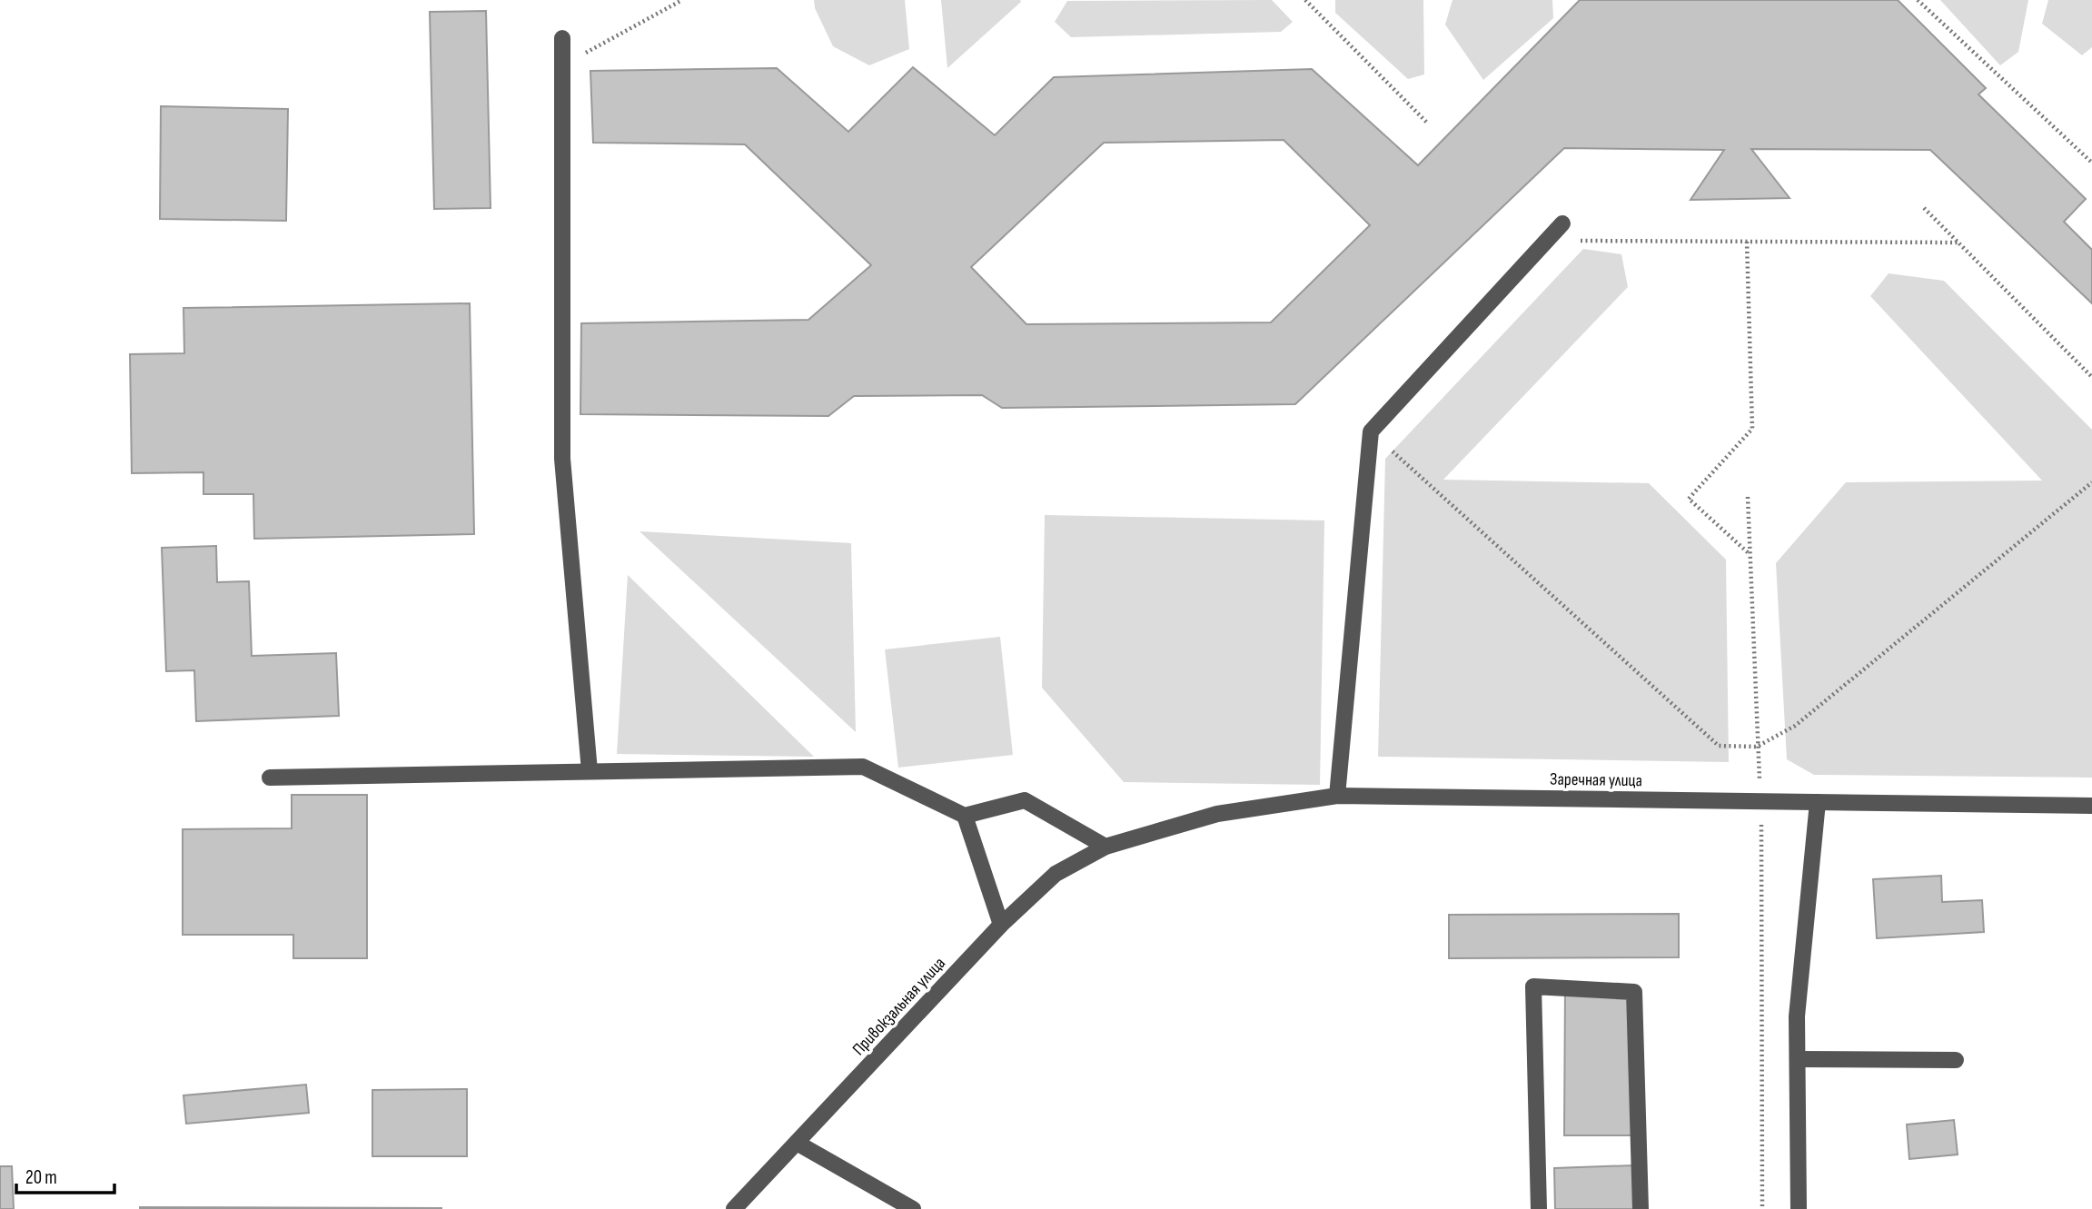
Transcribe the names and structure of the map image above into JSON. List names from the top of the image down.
{
  "streets": {
    "street": ["Заречная улица", "Привокзальная улица"]
  },
  "crossings": [
    ["Заречная улица", "Привокзальная улица"]
  ],
  "scale_bar": "20 m"
}
